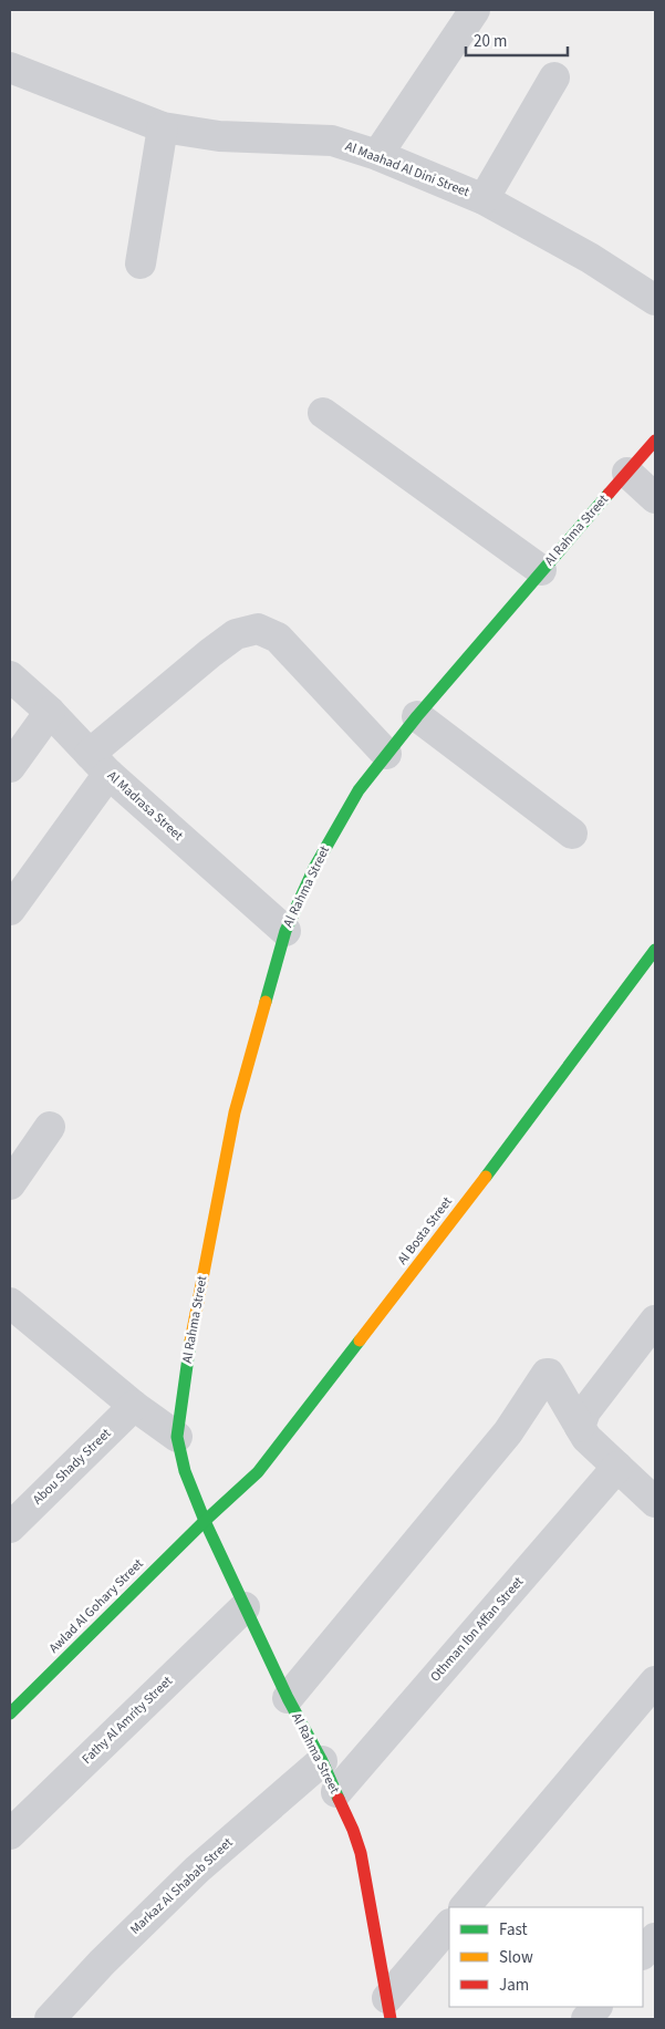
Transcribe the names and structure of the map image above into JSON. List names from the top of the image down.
{
  "streets": {
    "street": [
      "Al Maahad Al Dini Street",
      "Al Rahma Street",
      "Al Madrasa Street",
      "Al Bosta Street",
      "Abou Shady Street",
      "Awlad Al Gohary Street",
      "Othman Ibn Affan Street",
      "Fathy Al Amrity Street",
      "Markaz Al Shabab Street"
    ]
  },
  "crossings": [
    ["Al Rahma Street", "Al Madrasa Street"],
    ["Al Rahma Street", "Al Bosta Street"],
    ["Al Rahma Street", "Awlad Al Gohary Street"],
    ["Al Rahma Street", "Othman Ibn Affan Street"],
    ["Al Rahma Street", "Fathy Al Amrity Street"],
    ["Al Rahma Street", "Markaz Al Shabab Street"],
    ["Al Bosta Street", "Awlad Al Gohary Street"]
  ],
  "legend": ["Fast", "Slow", "Jam"],
  "scale_bar": "20 m"
}
